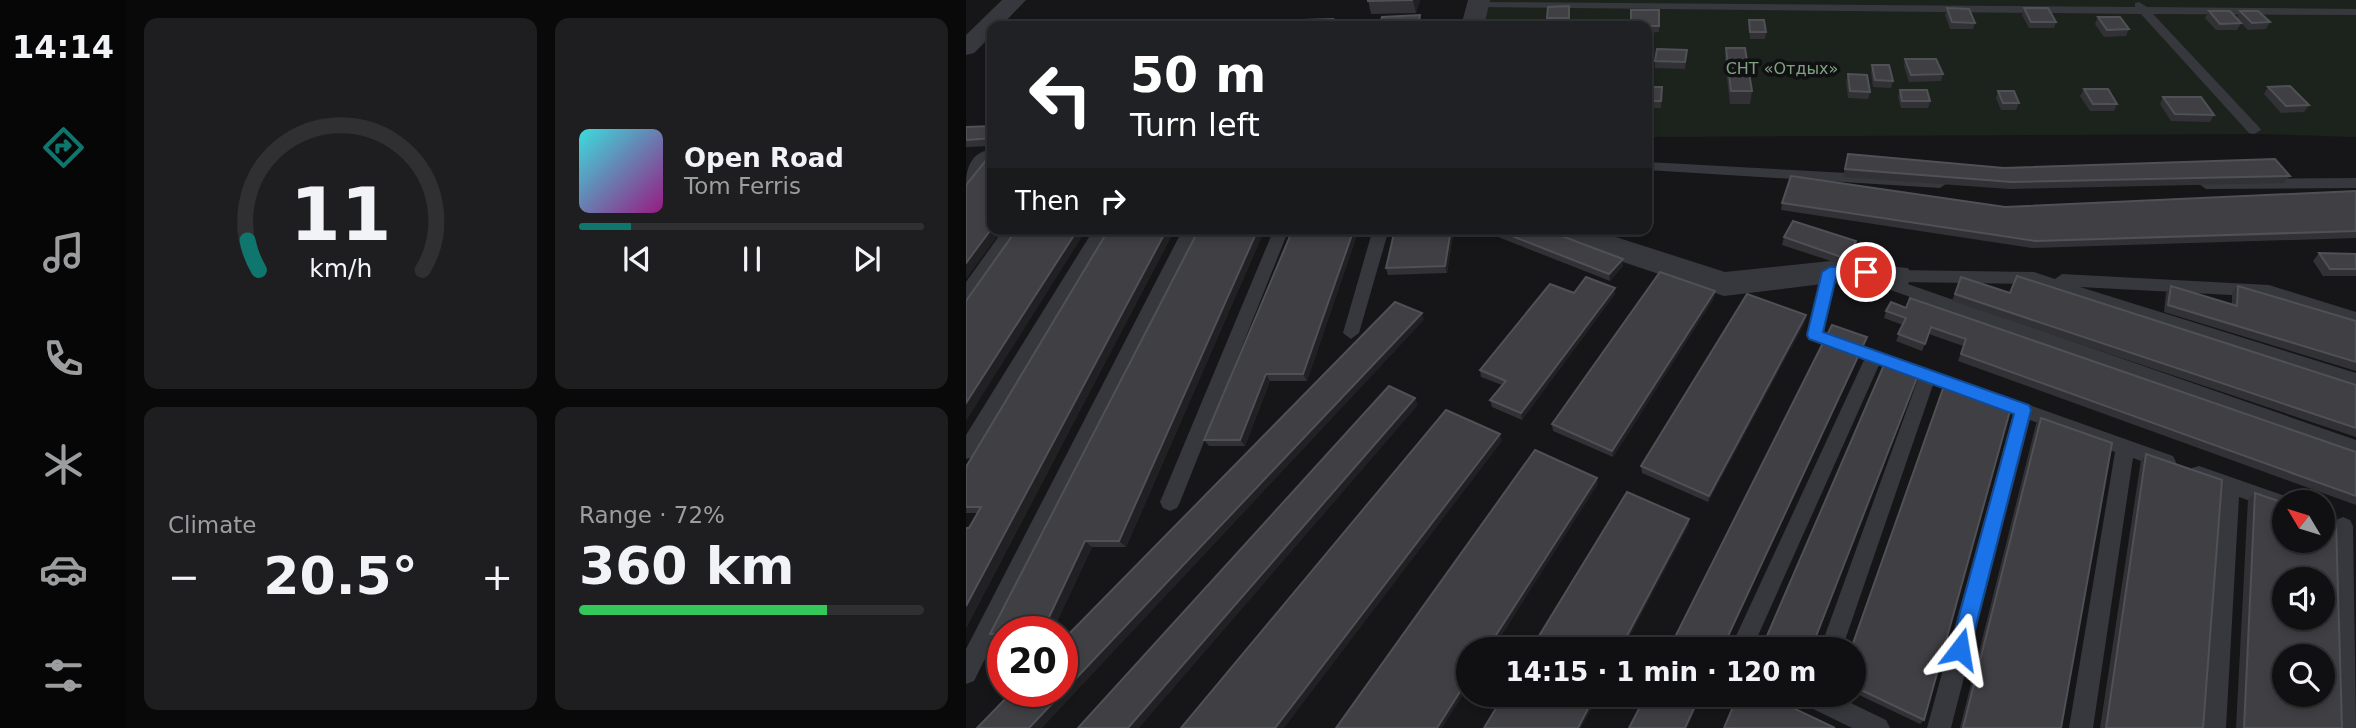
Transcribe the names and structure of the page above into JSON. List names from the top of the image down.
{
  "parks": ["СНТ «Отдых»"],
  "north": "top left",
  "page": {
    "tabs": "14:14",
    "turn": ["50 m", "Turn left"],
    "song": ["Open Road", "Tom Ferris"],
    "then": "Then",
    "tile": [
      "Climate",
      ["Range · 72%", "360 km"]
    ],
    "heat": ["−", "20.5°", "+"],
    "limit": "20",
    "trip": "14:15 · 1 min · 120 m",
    "gauge": ["11", "km/h"]
  }
}
